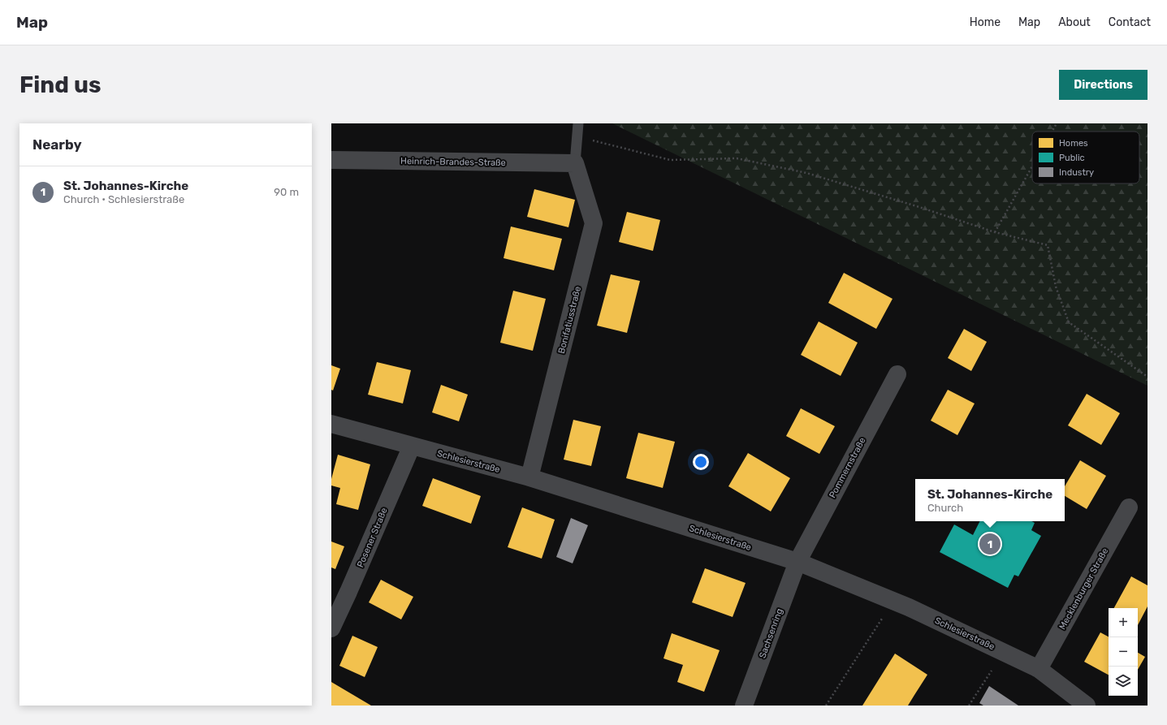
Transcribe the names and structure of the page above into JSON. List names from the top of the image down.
{
  "streets": {
    "street": [
      "Heinrich-Brandes-Straße",
      "Bonifatiusstraße",
      "Schlesierstraße",
      "Pommernstraße",
      "Posener Straße",
      "Mecklenburger Straße",
      "Sachsenring"
    ]
  },
  "crossings": [
    ["Heinrich-Brandes-Straße", "Bonifatiusstraße"],
    ["Bonifatiusstraße", "Schlesierstraße"],
    ["Schlesierstraße", "Pommernstraße"],
    ["Schlesierstraße", "Posener Straße"],
    ["Schlesierstraße", "Mecklenburger Straße"],
    ["Schlesierstraße", "Sachsenring"],
    ["Pommernstraße", "Sachsenring"]
  ],
  "legend": ["Homes", "Public", "Industry"],
  "page": {
    "header": "Map",
    "nav": [
      "Home",
      "Map",
      "About",
      "Contact"
    ],
    "buttons": "Directions",
    "title": "Find us",
    "heading": "Nearby",
    "list": [
      {
        "mark": "1",
        "name": "St. Johannes-Kirche",
        "note": "Church · Schlesierstraße",
        "value": "90 m"
      }
    ],
    "popup": ["St. Johannes-Kirche", "Church"],
    "pins": "1",
    "map_buttons": ["+", "−"]
  }
}
